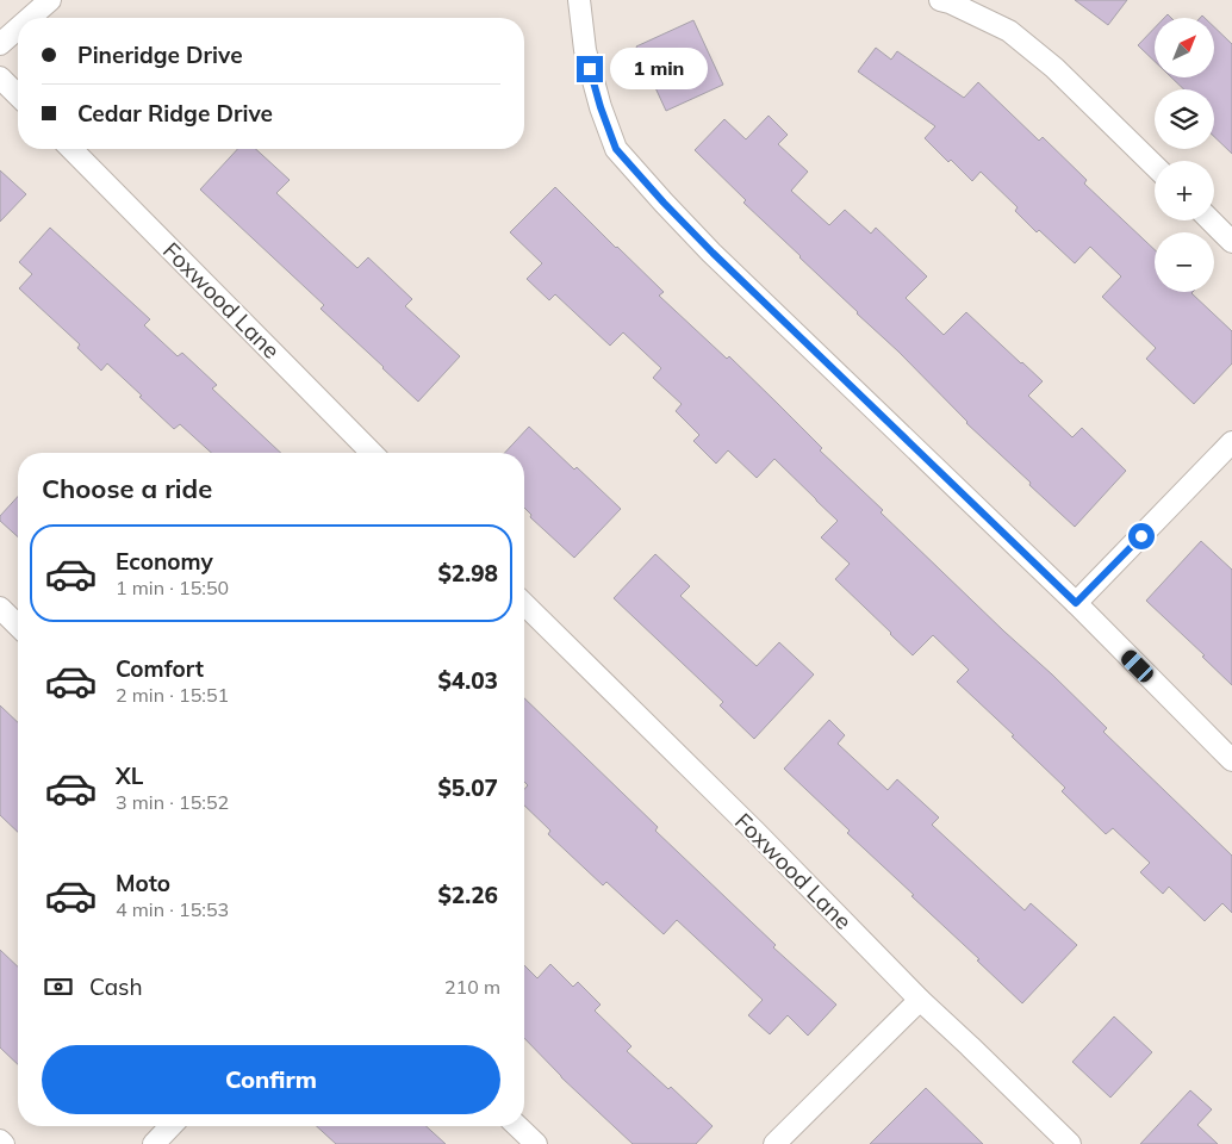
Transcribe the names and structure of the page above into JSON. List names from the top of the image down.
{
  "streets": {
    "street": ["Foxwood Lane"]
  },
  "north": "top right",
  "page": {
    "map_buttons": ["+", "−"],
    "banner": ["Pineridge Drive", "Cedar Ridge Drive"],
    "bubble": "1 min",
    "heading": "Choose a ride",
    "list": [
      {
        "name": "Economy",
        "note": "1 min · 15:50",
        "value": "$2.98"
      },
      {
        "name": "Comfort",
        "note": "2 min · 15:51",
        "value": "$4.03"
      },
      {
        "name": "XL",
        "note": "3 min · 15:52",
        "value": "$5.07"
      },
      {
        "name": "Moto",
        "note": "4 min · 15:53",
        "value": "$2.26"
      }
    ],
    "pay": ["Cash", "210 m"],
    "buttons": "Confirm"
  }
}
